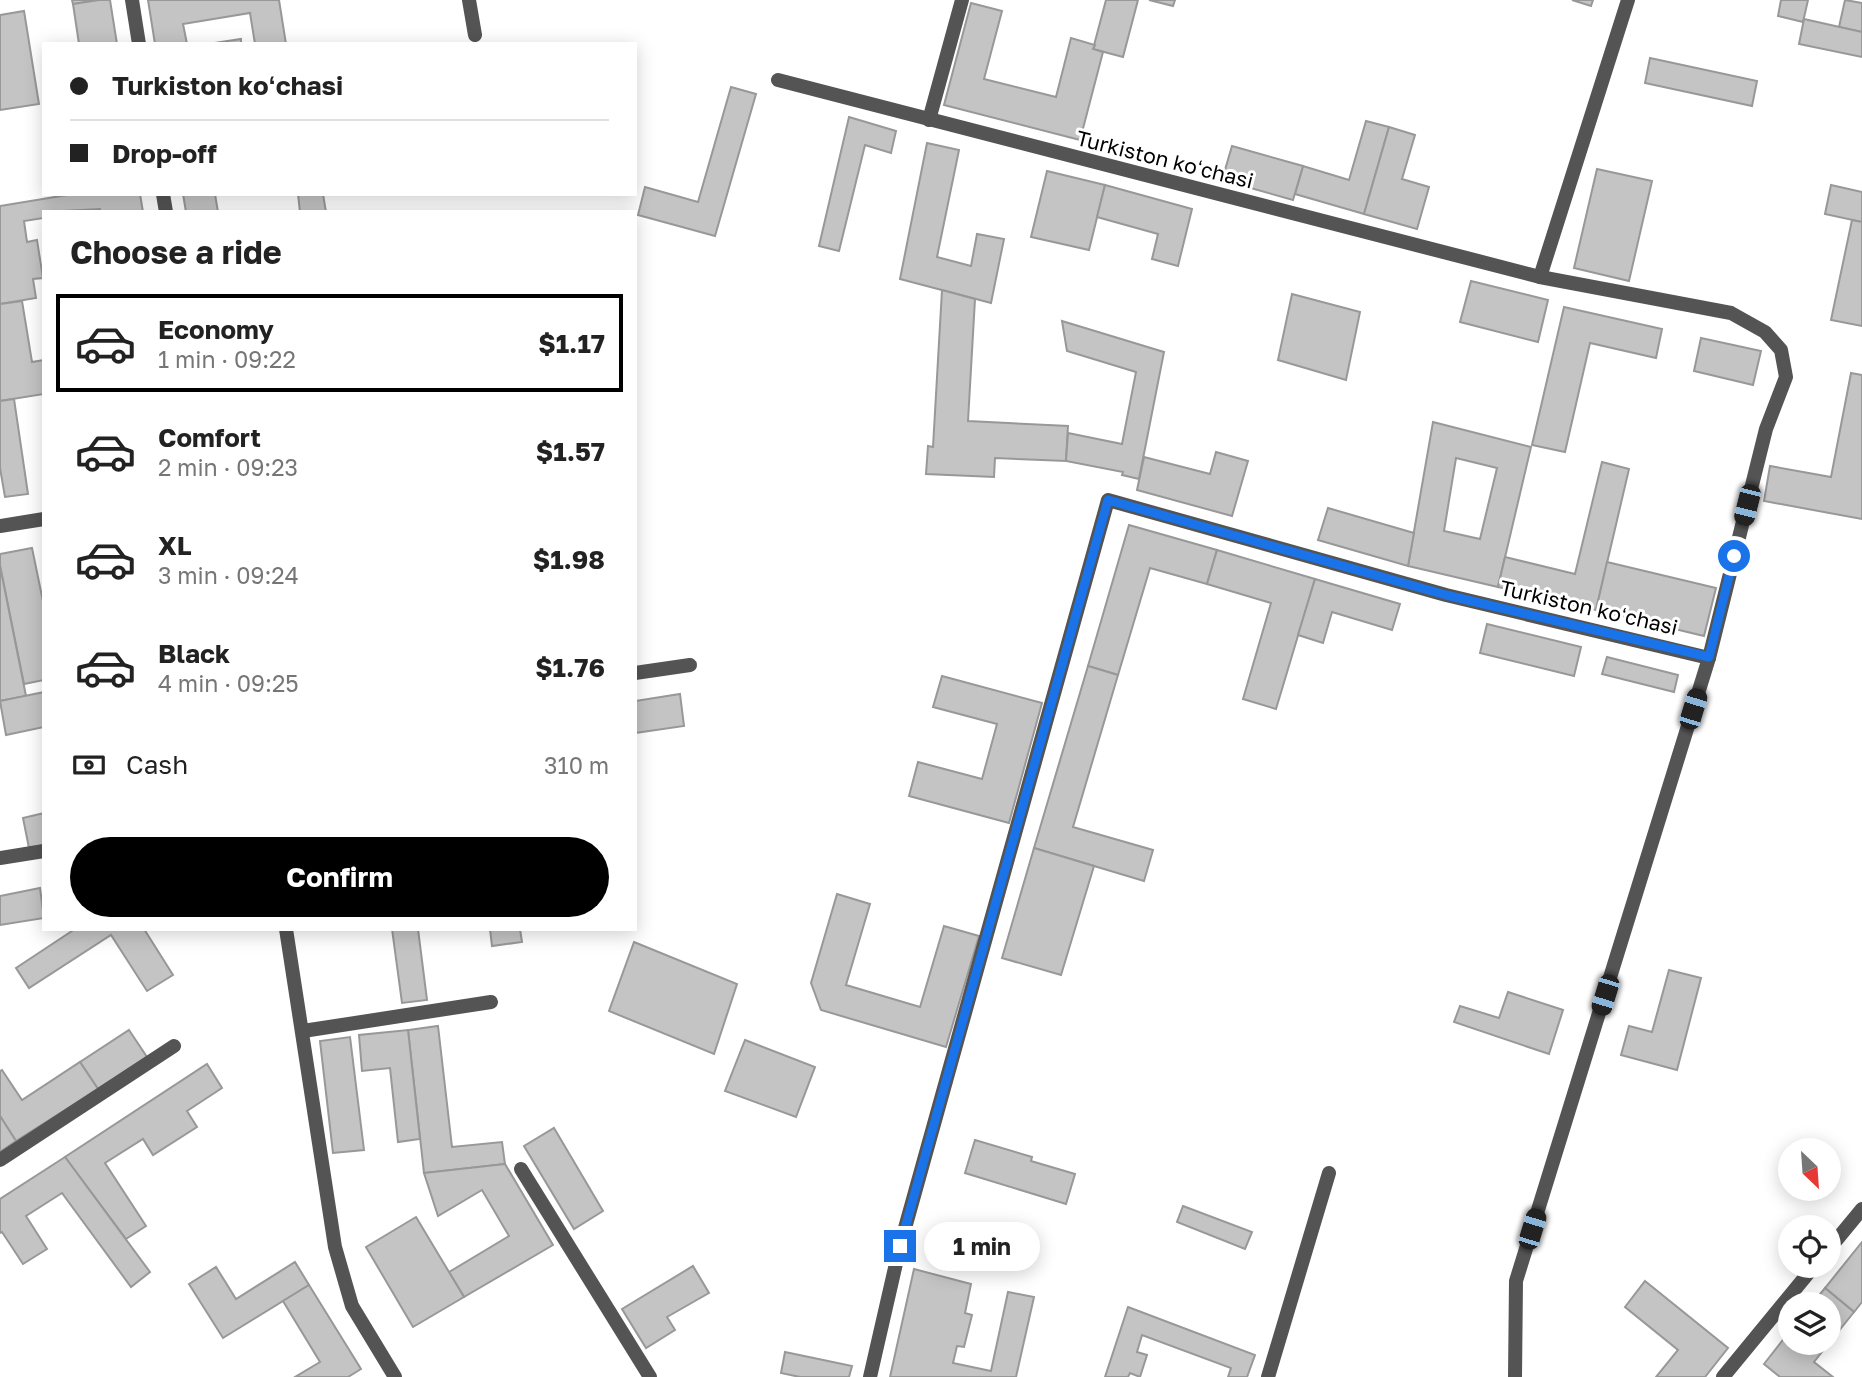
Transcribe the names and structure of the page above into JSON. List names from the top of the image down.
{
  "streets": {
    "street": ["Turkiston koʻchasi"]
  },
  "north": "bottom right",
  "page": {
    "banner": ["Turkiston koʻchasi", "Drop-off"],
    "heading": "Choose a ride",
    "list": [
      {
        "name": "Economy",
        "note": "1 min · 09:22",
        "value": "$1.17"
      },
      {
        "name": "Comfort",
        "note": "2 min · 09:23",
        "value": "$1.57"
      },
      {
        "name": "XL",
        "note": "3 min · 09:24",
        "value": "$1.98"
      },
      {
        "name": "Black",
        "note": "4 min · 09:25",
        "value": "$1.76"
      }
    ],
    "pay": ["Cash", "310 m"],
    "buttons": "Confirm",
    "bubble": "1 min"
  }
}
